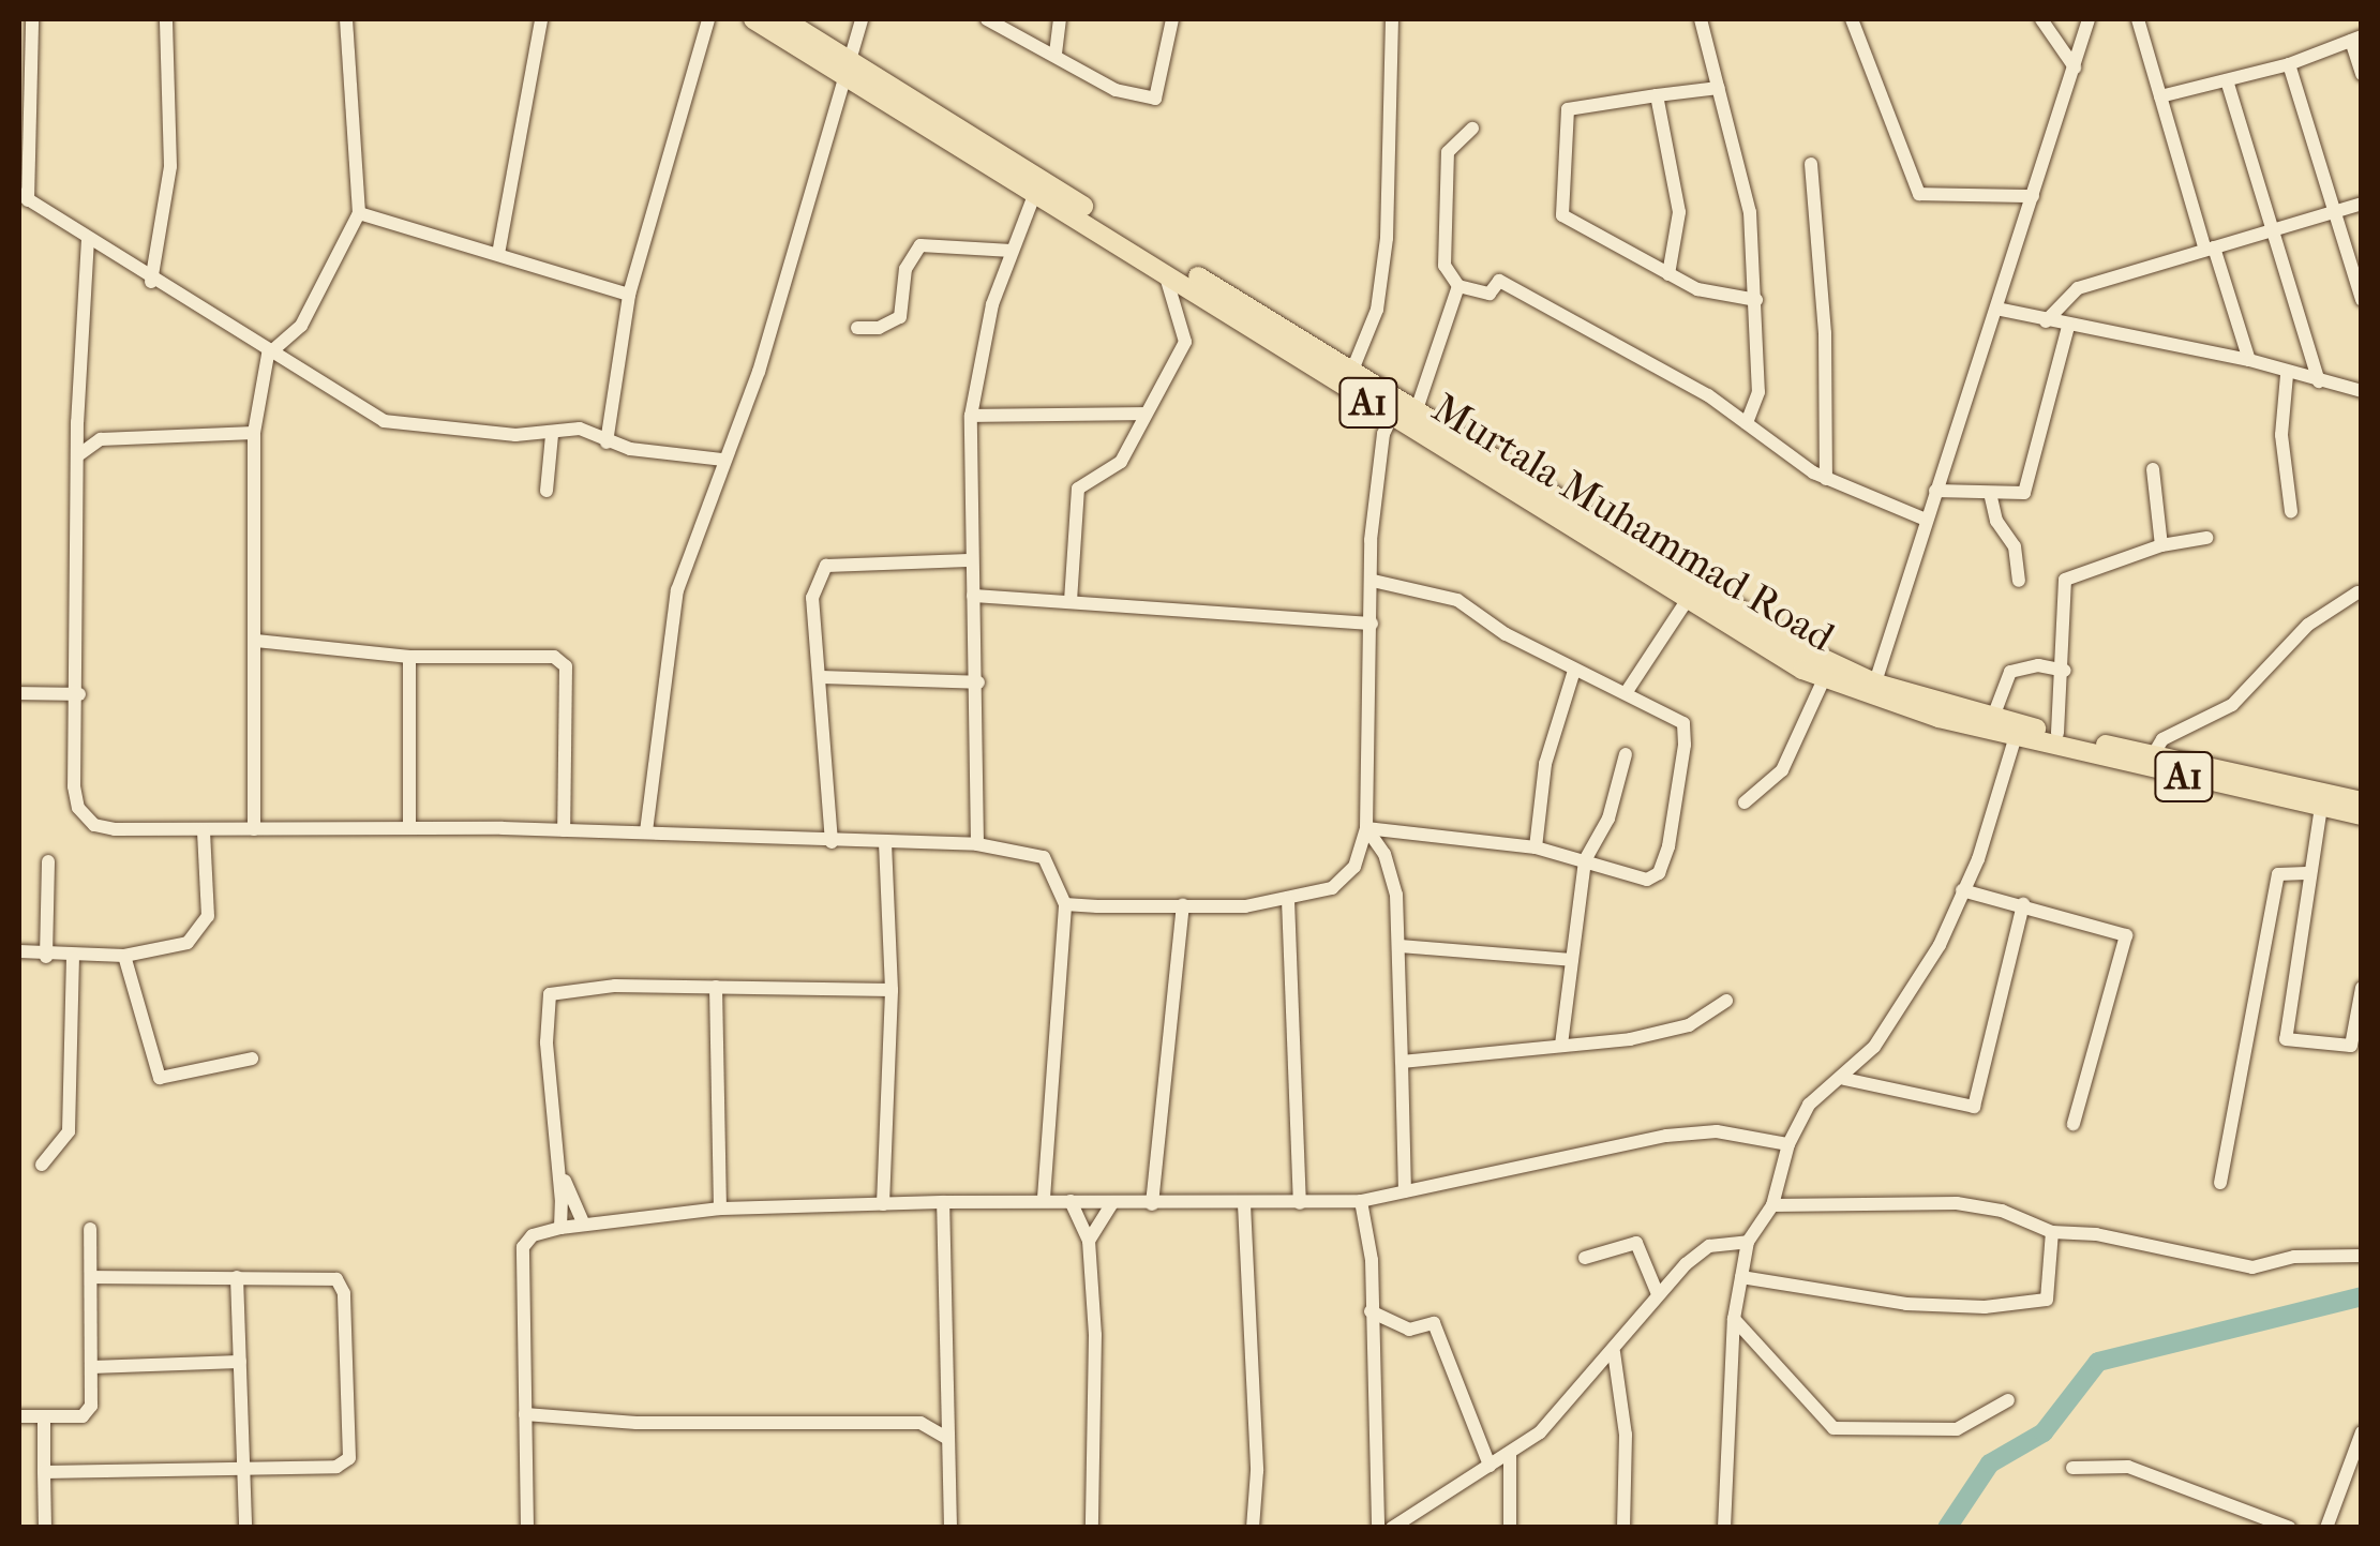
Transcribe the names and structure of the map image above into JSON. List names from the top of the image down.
{
  "streets": {
    "highway": ["A1", "Murtala Muhammad Road"]
  },
  "crossings": [
    ["A1", "Murtala Muhammad Road"]
  ]
}
